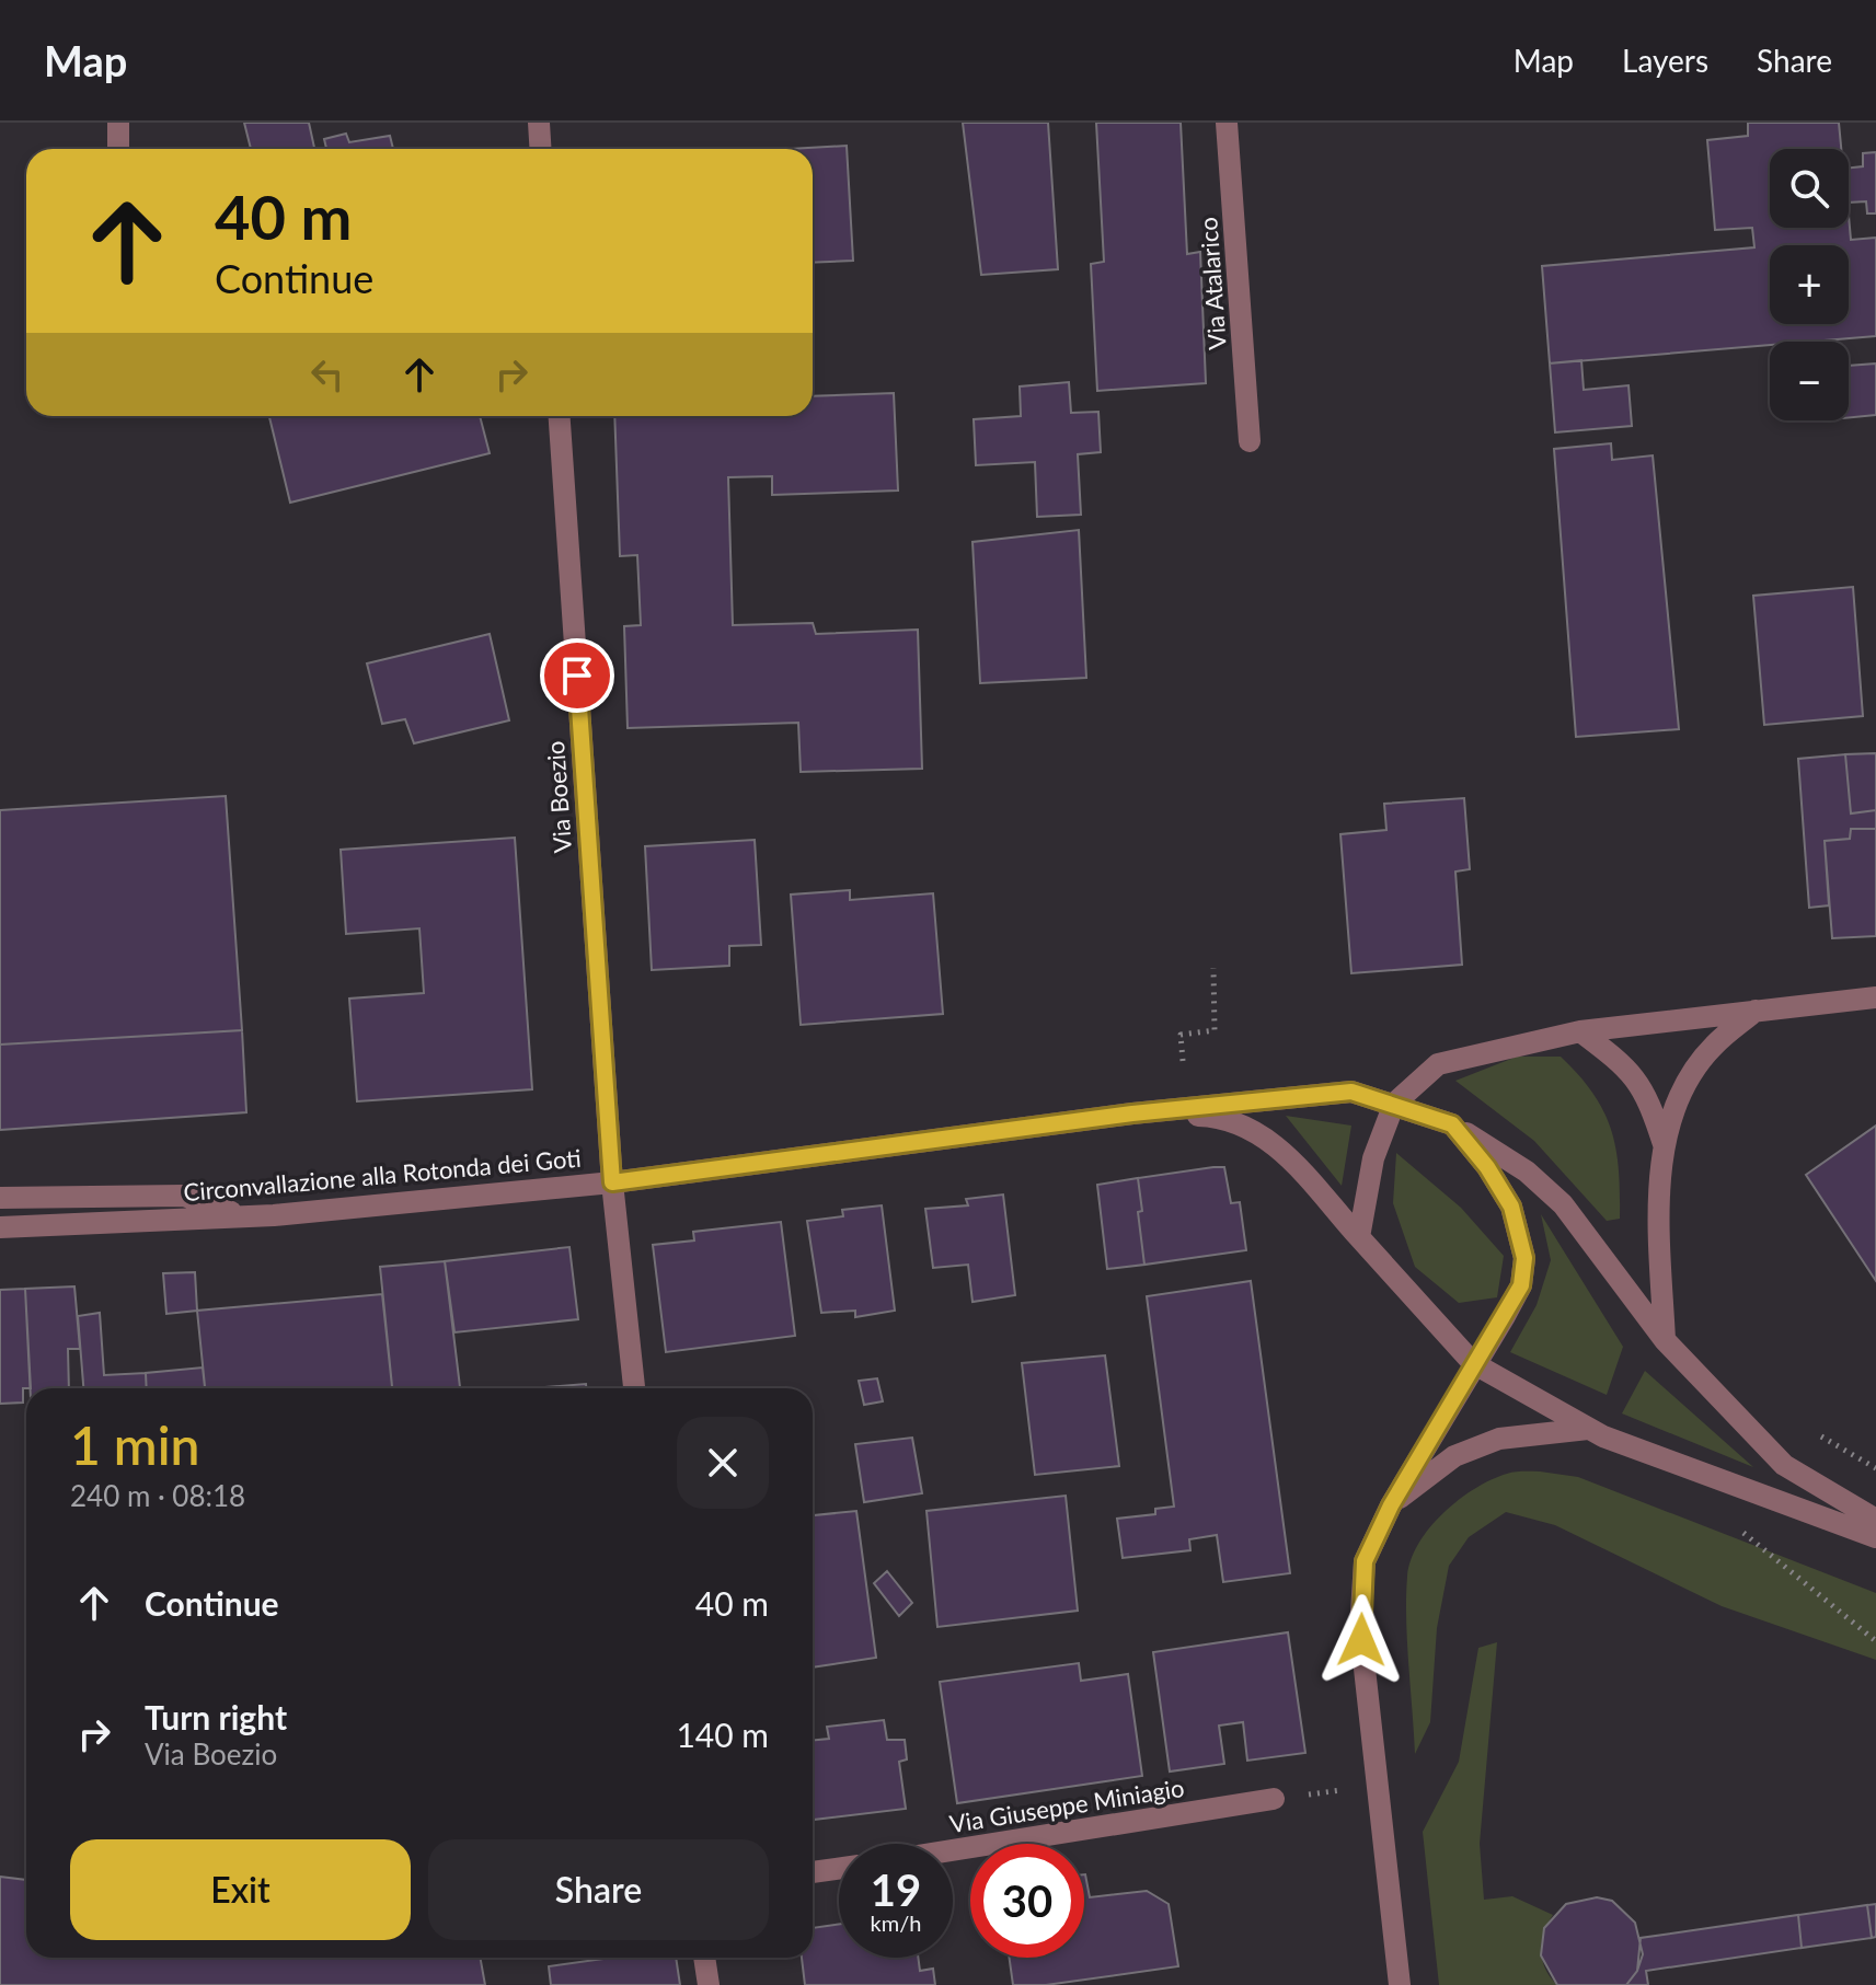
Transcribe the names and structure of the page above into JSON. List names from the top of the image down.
{
  "streets": {
    "street": [
      "Via Atalarico",
      "Via Boezio",
      "Circonvallazione alla Rotonda dei Goti",
      "Via Giuseppe Miniagio"
    ]
  },
  "crossings": [
    ["Via Boezio", "Circonvallazione alla Rotonda dei Goti"]
  ],
  "page": {
    "header": "Map",
    "nav": ["Map", "Layers", "Share"],
    "map_buttons": ["+", "−"],
    "turn": ["40 m", "Continue"],
    "heading": ["1 min", "240 m · 08:18"],
    "list": [
      {
        "name": "Continue",
        "value": "40 m"
      },
      {
        "name": "Turn right",
        "note": "Via Boezio",
        "value": "140 m"
      }
    ],
    "buttons": ["Exit", "Share"],
    "speed": "19 km/h",
    "limit": "30"
  }
}
